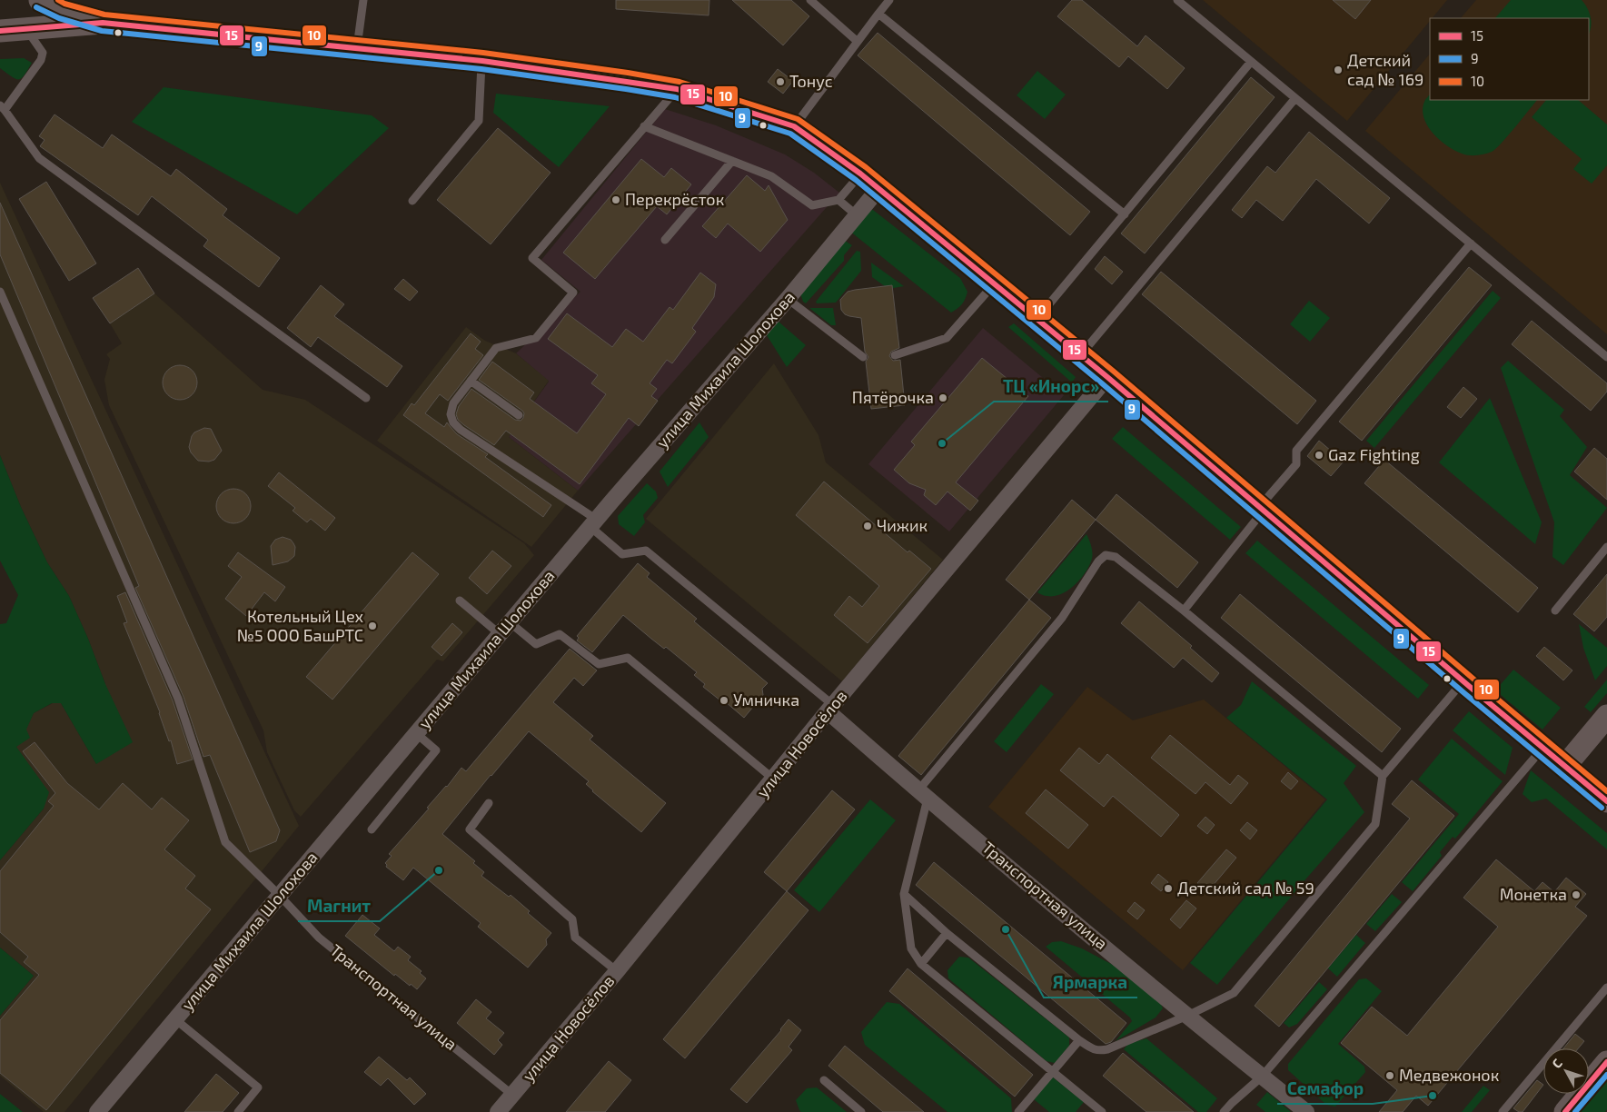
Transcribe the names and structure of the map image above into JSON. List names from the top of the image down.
{
  "streets": {
    "street": ["улица Михаила Шолохова", "улица Новосёлов", "Транспортная улица"]
  },
  "crossings": [
    ["улица Михаила Шолохова", "Транспортная улица"],
    ["улица Новосёлов", "Транспортная улица"]
  ],
  "places": [
    "Детский сад № 169",
    "Тонус",
    "Перекрёсток",
    "Пятёрочка",
    "ТЦ «Инорс»",
    "Gaz Fighting",
    "Чижик",
    "Котельный Цех №5 ООО БашРТС",
    "Умничка",
    "Магнит",
    "Детский сад № 59",
    "Монетка",
    "Ярмарка",
    "Медвежонок",
    "Семафор"
  ],
  "lines": ["transit line 10", "transit line 9", "transit line 15"],
  "legend": ["15", "9", "10"],
  "north": "top left"
}
